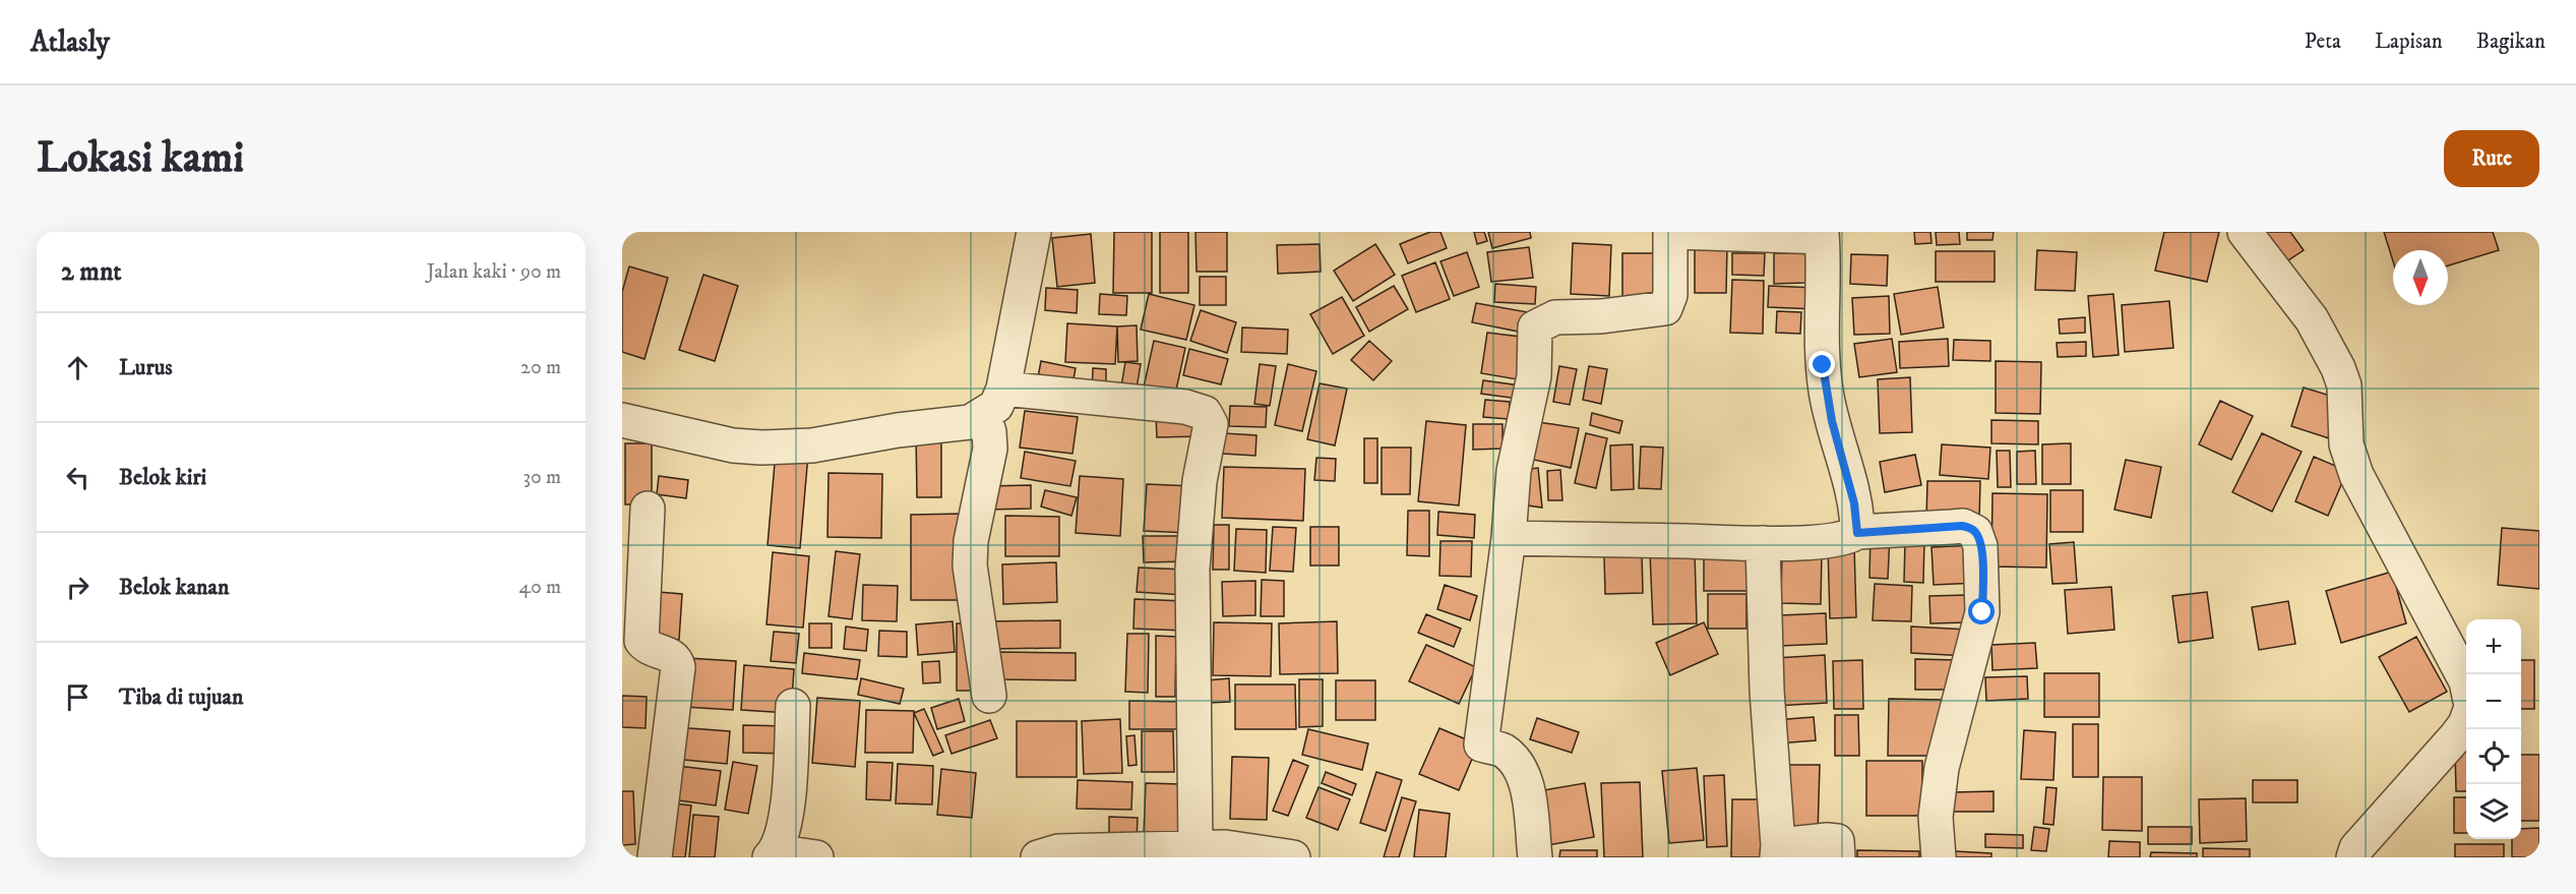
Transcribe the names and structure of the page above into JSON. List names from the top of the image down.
{
  "north": "bottom",
  "page": {
    "header": "Atlasly",
    "nav": ["Peta", "Lapisan", "Bagikan"],
    "buttons": "Rute",
    "title": "Lokasi kami",
    "heading": ["2 mnt", "Jalan kaki · 90 m"],
    "list": [
      ["Lurus", "20 m"],
      ["Belok kiri", "30 m"],
      ["Belok kanan", "40 m"],
      "Tiba di tujuan"
    ],
    "map_buttons": ["+", "−"]
  }
}
